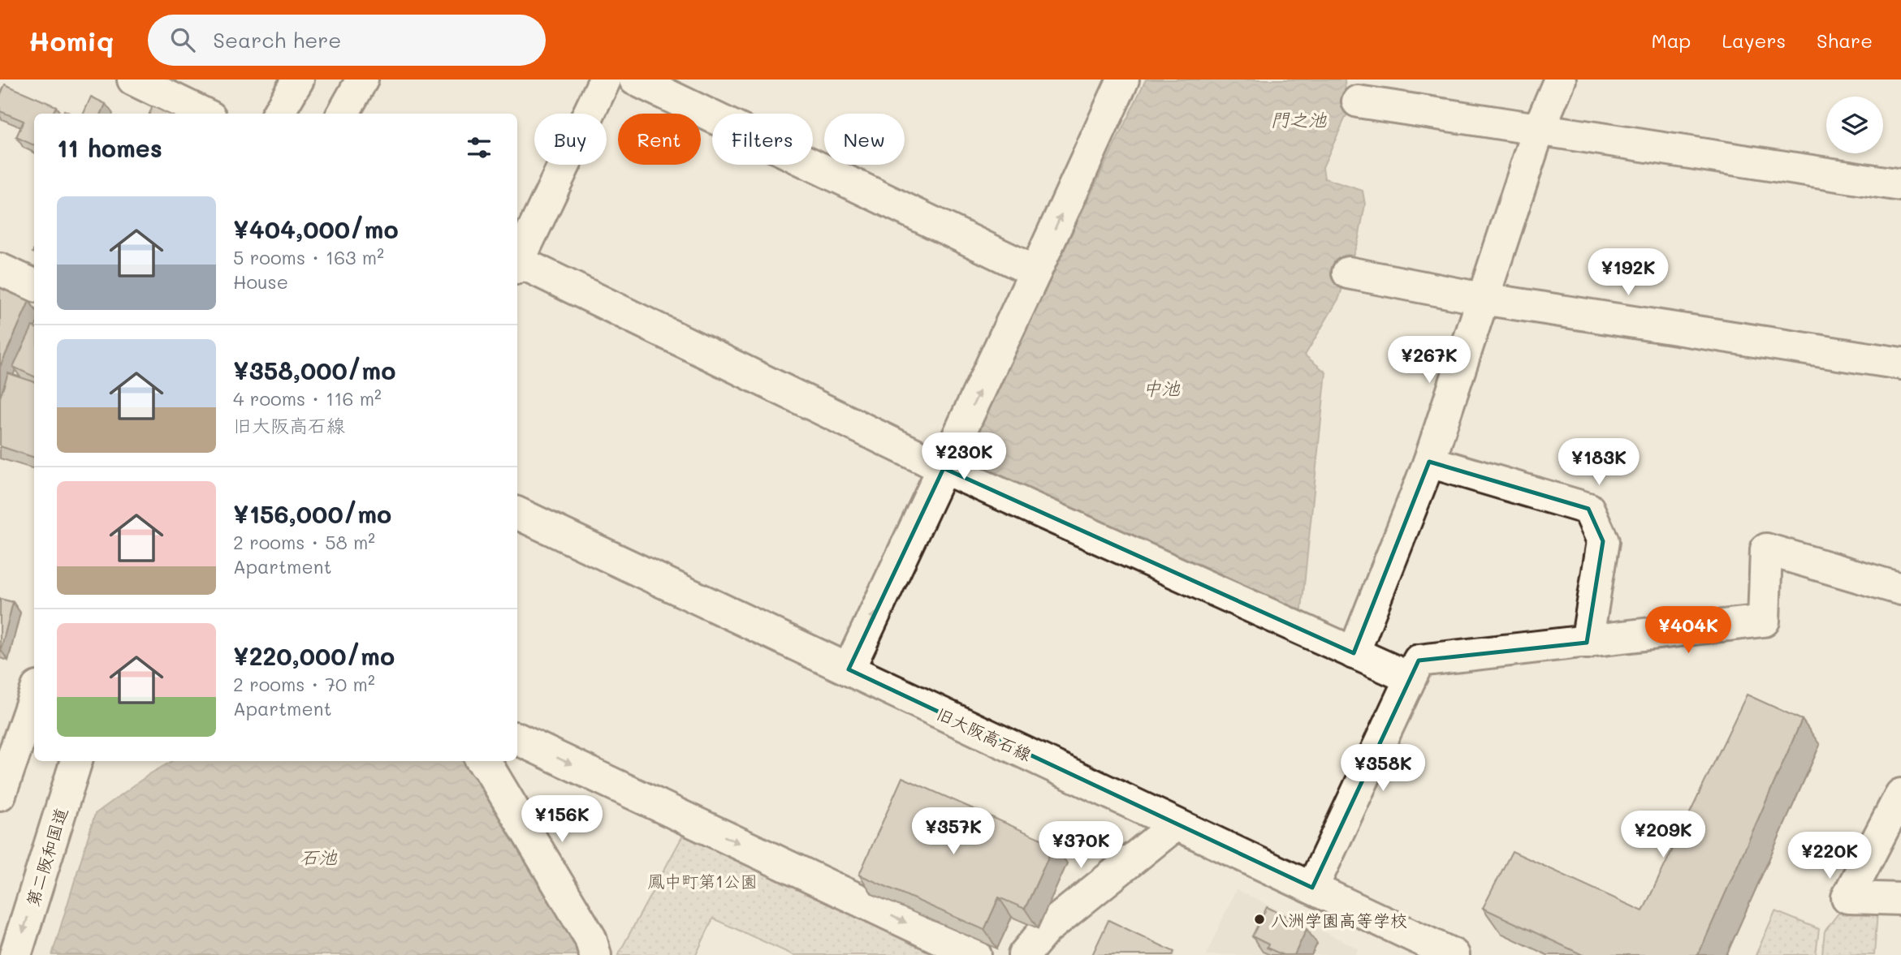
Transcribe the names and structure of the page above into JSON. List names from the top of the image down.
{
  "streets": {
    "main road": ["旧大阪高石線", "第二阪和国道"]
  },
  "one_way": ["第二阪和国道"],
  "water": ["門之池", "中池", "石池"],
  "parks": ["鳳中町第1公園"],
  "places": ["八洲学園高等学校"],
  "page": {
    "header": "Homiq",
    "search": "Search here",
    "nav": ["Map", "Layers", "Share"],
    "chip": [
      "Buy",
      "Rent",
      "Filters",
      "New"
    ],
    "heading": "11 homes",
    "list": [
      {
        "name": "¥404,000/mo",
        "note": "5 rooms · 163 m² · House"
      },
      {
        "name": "¥358,000/mo",
        "note": "4 rooms · 116 m² · 旧大阪高石線"
      },
      {
        "name": "¥156,000/mo",
        "note": "2 rooms · 58 m² · Apartment"
      },
      {
        "name": "¥220,000/mo",
        "note": "2 rooms · 70 m² · Apartment"
      }
    ],
    "price": [
      "¥192K",
      "¥267K",
      "¥230K",
      "¥183K",
      "¥404K",
      "¥358K",
      "¥156K",
      "¥357K",
      "¥209K",
      "¥370K",
      "¥220K"
    ]
  }
}
